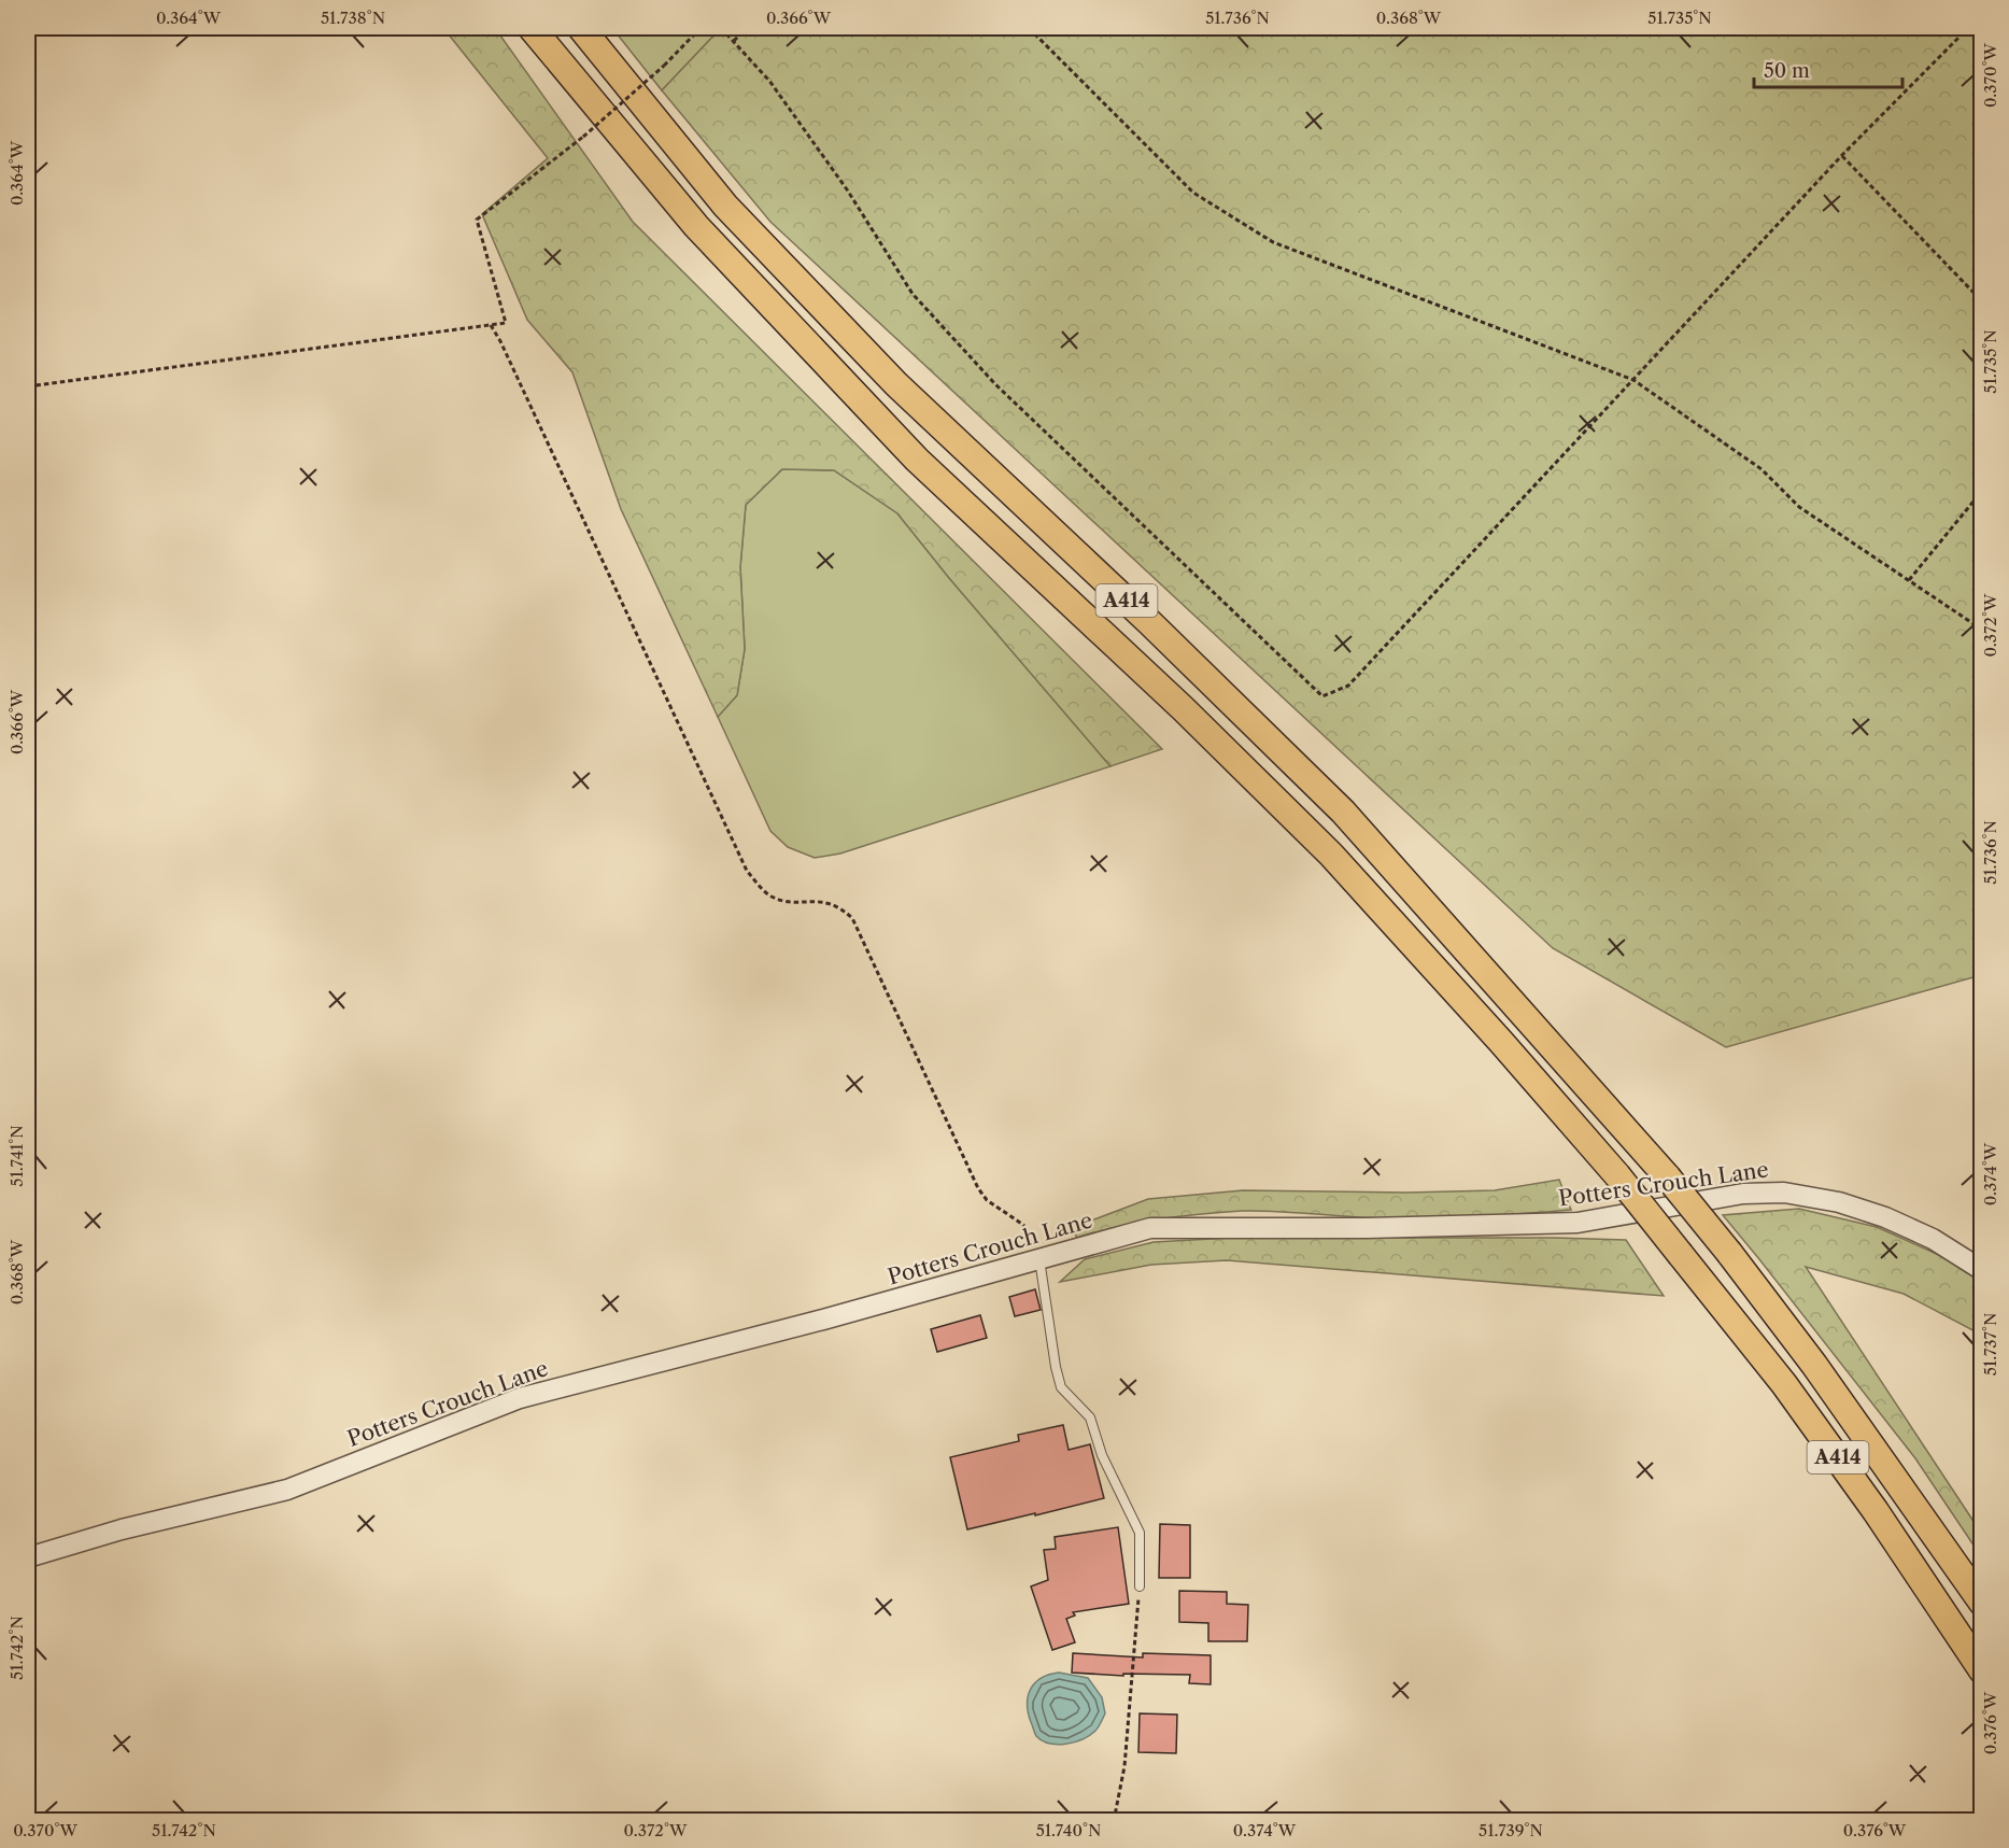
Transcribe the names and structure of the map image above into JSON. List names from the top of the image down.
{
  "streets": {
    "highway": ["A414"],
    "street": ["Potters Crouch Lane"]
  },
  "scale_bar": "50 m",
  "coordinates": [
    "0.364°W",
    "51.738°N",
    "0.366°W",
    "51.736°N",
    "0.368°W",
    "51.735°N",
    "0.370°W",
    "0.372°W",
    "51.741°N",
    "0.374°W",
    "51.737°N",
    "51.742°N",
    "0.376°W",
    "51.740°N",
    "51.739°N"
  ]
}
